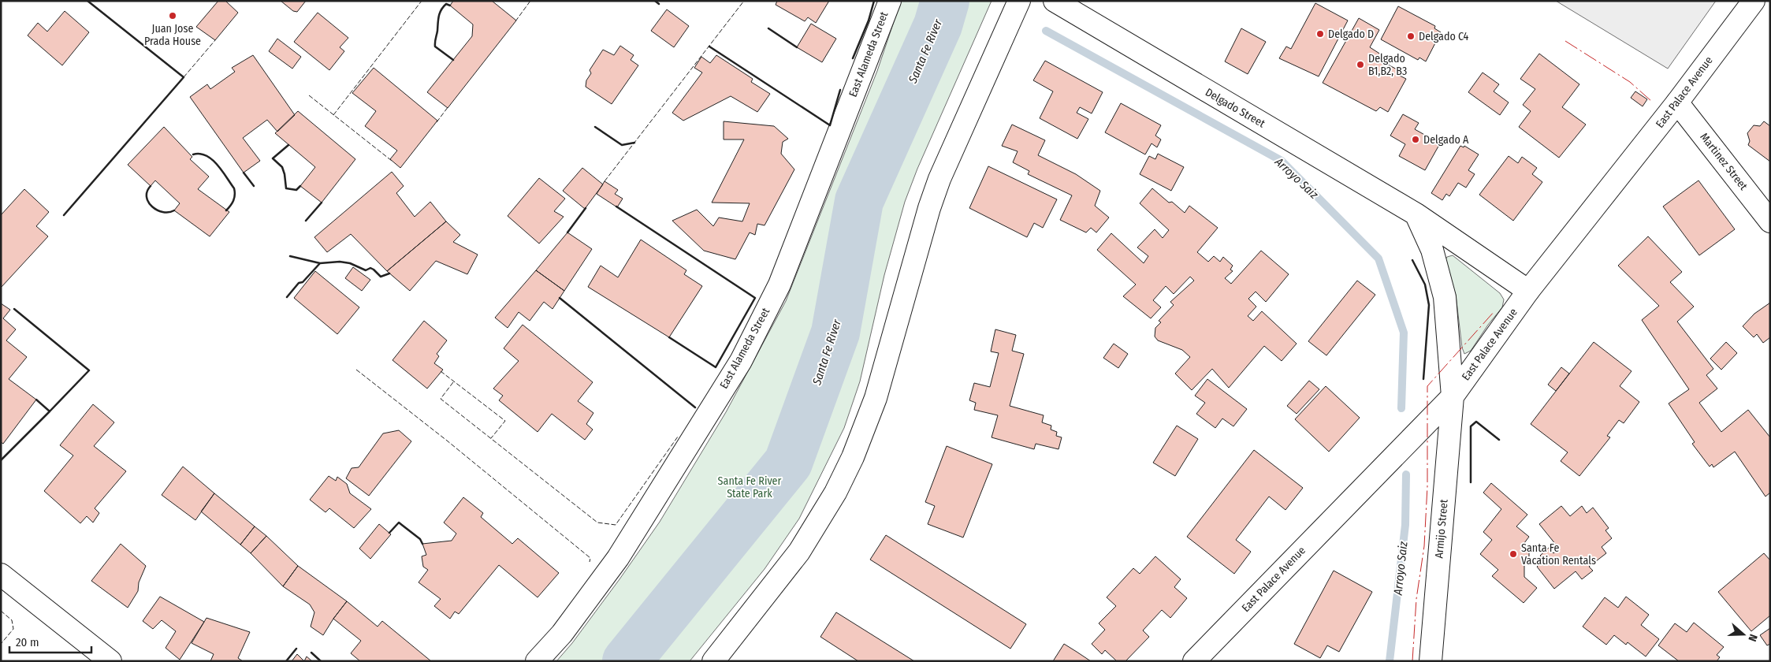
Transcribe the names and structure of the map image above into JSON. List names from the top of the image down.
{
  "streets": {
    "street": [
      "East Alameda Street",
      "East Palace Avenue",
      "Delgado Street",
      "Martinez Street",
      "Armijo Street"
    ]
  },
  "crossings": [
    ["East Palace Avenue", "Delgado Street"],
    ["East Palace Avenue", "Martinez Street"],
    ["East Palace Avenue", "Armijo Street"]
  ],
  "water": ["Santa Fe River", "Arroyo Saiz"],
  "parks": ["Santa Fe River State Park"],
  "places": [
    "Juan Jose Prada House",
    "Delgado D",
    "Delgado C4",
    "Delgado B1,B2, B3",
    "Delgado A",
    "Santa Fe Vacation Rentals"
  ],
  "scale_bar": "20 m",
  "north": "right"
}
